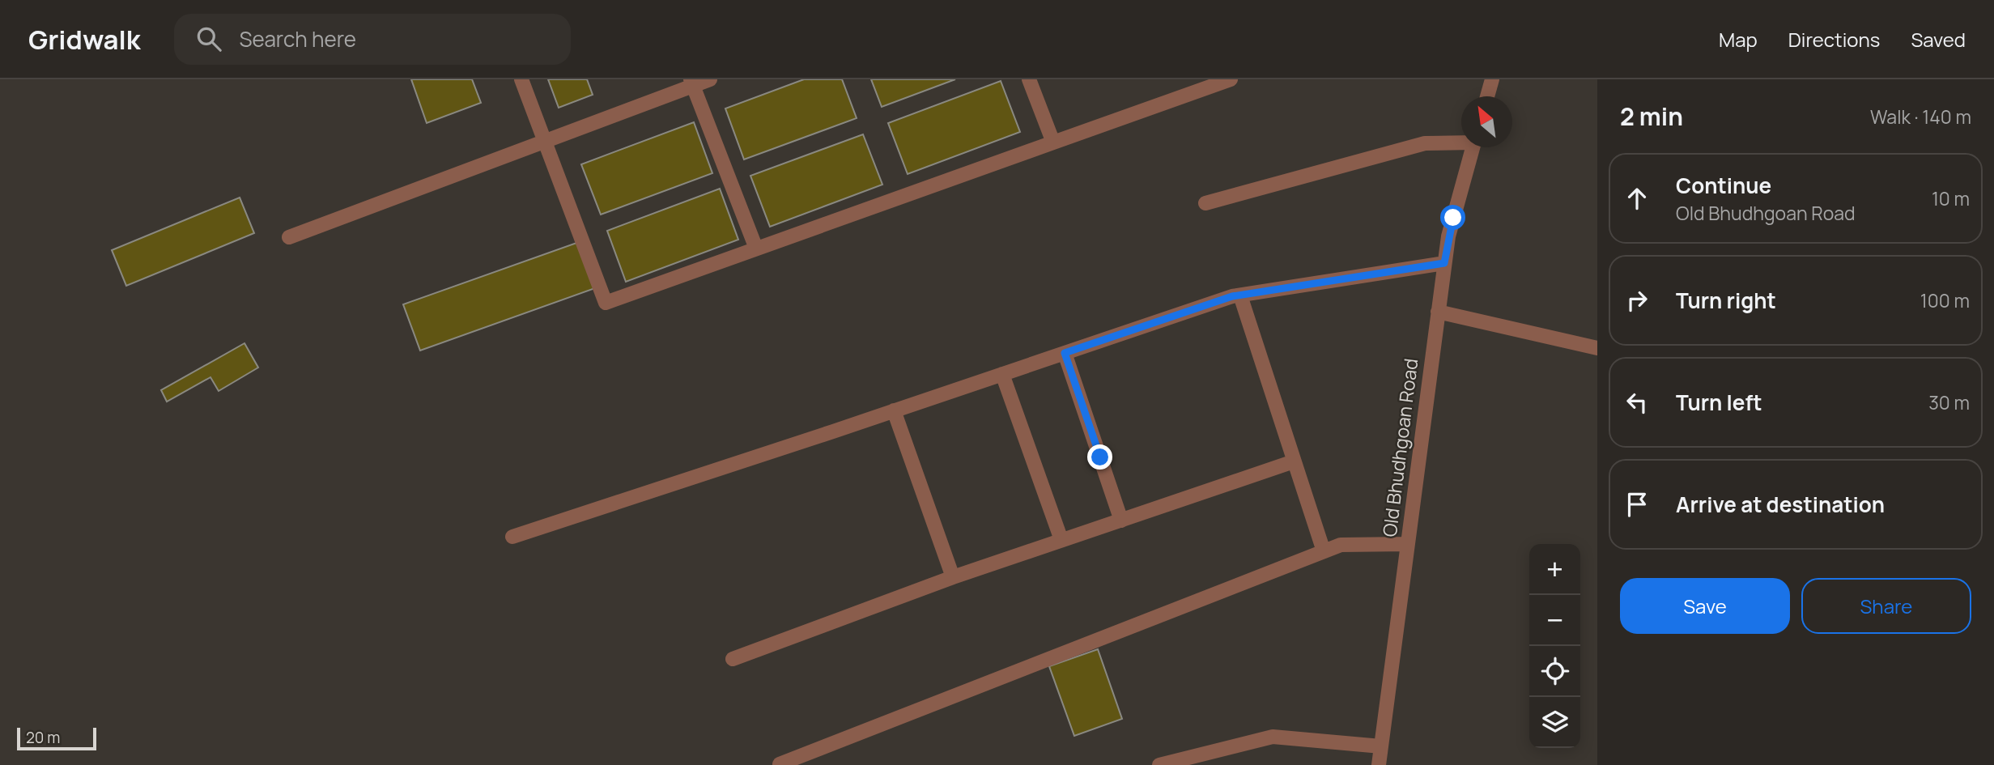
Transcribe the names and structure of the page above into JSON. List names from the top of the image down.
{
  "streets": {
    "street": ["Old Bhudhgoan Road"]
  },
  "scale_bar": "20 m",
  "north": "top left",
  "page": {
    "header": "Gridwalk",
    "search": "Search here",
    "nav": ["Map", "Directions", "Saved"],
    "heading": ["2 min", "Walk · 140 m"],
    "list": [
      ["Continue", "Old Bhudhgoan Road", "10 m"],
      ["Turn right", "100 m"],
      ["Turn left", "30 m"],
      "Arrive at destination"
    ],
    "map_buttons": ["+", "−"],
    "buttons": ["Save", "Share"],
    "scale": "20 m"
  }
}
